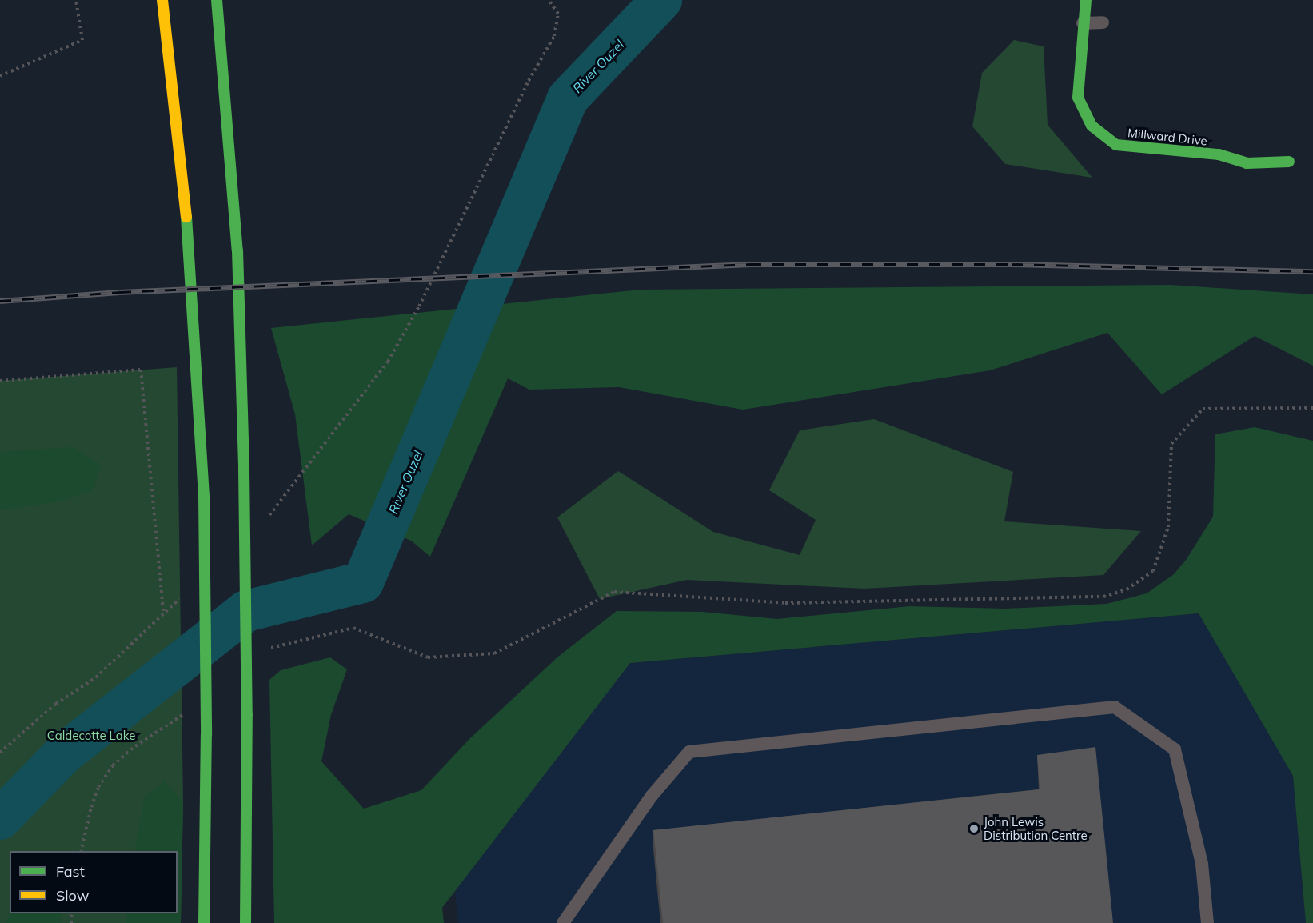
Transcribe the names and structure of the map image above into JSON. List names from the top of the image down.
{
  "streets": {
    "main road": ["Millward Drive"]
  },
  "water": ["River Ouzel"],
  "parks": ["Caldecotte Lake"],
  "places": ["John Lewis Distribution Centre"],
  "legend": ["Fast", "Slow"]
}
